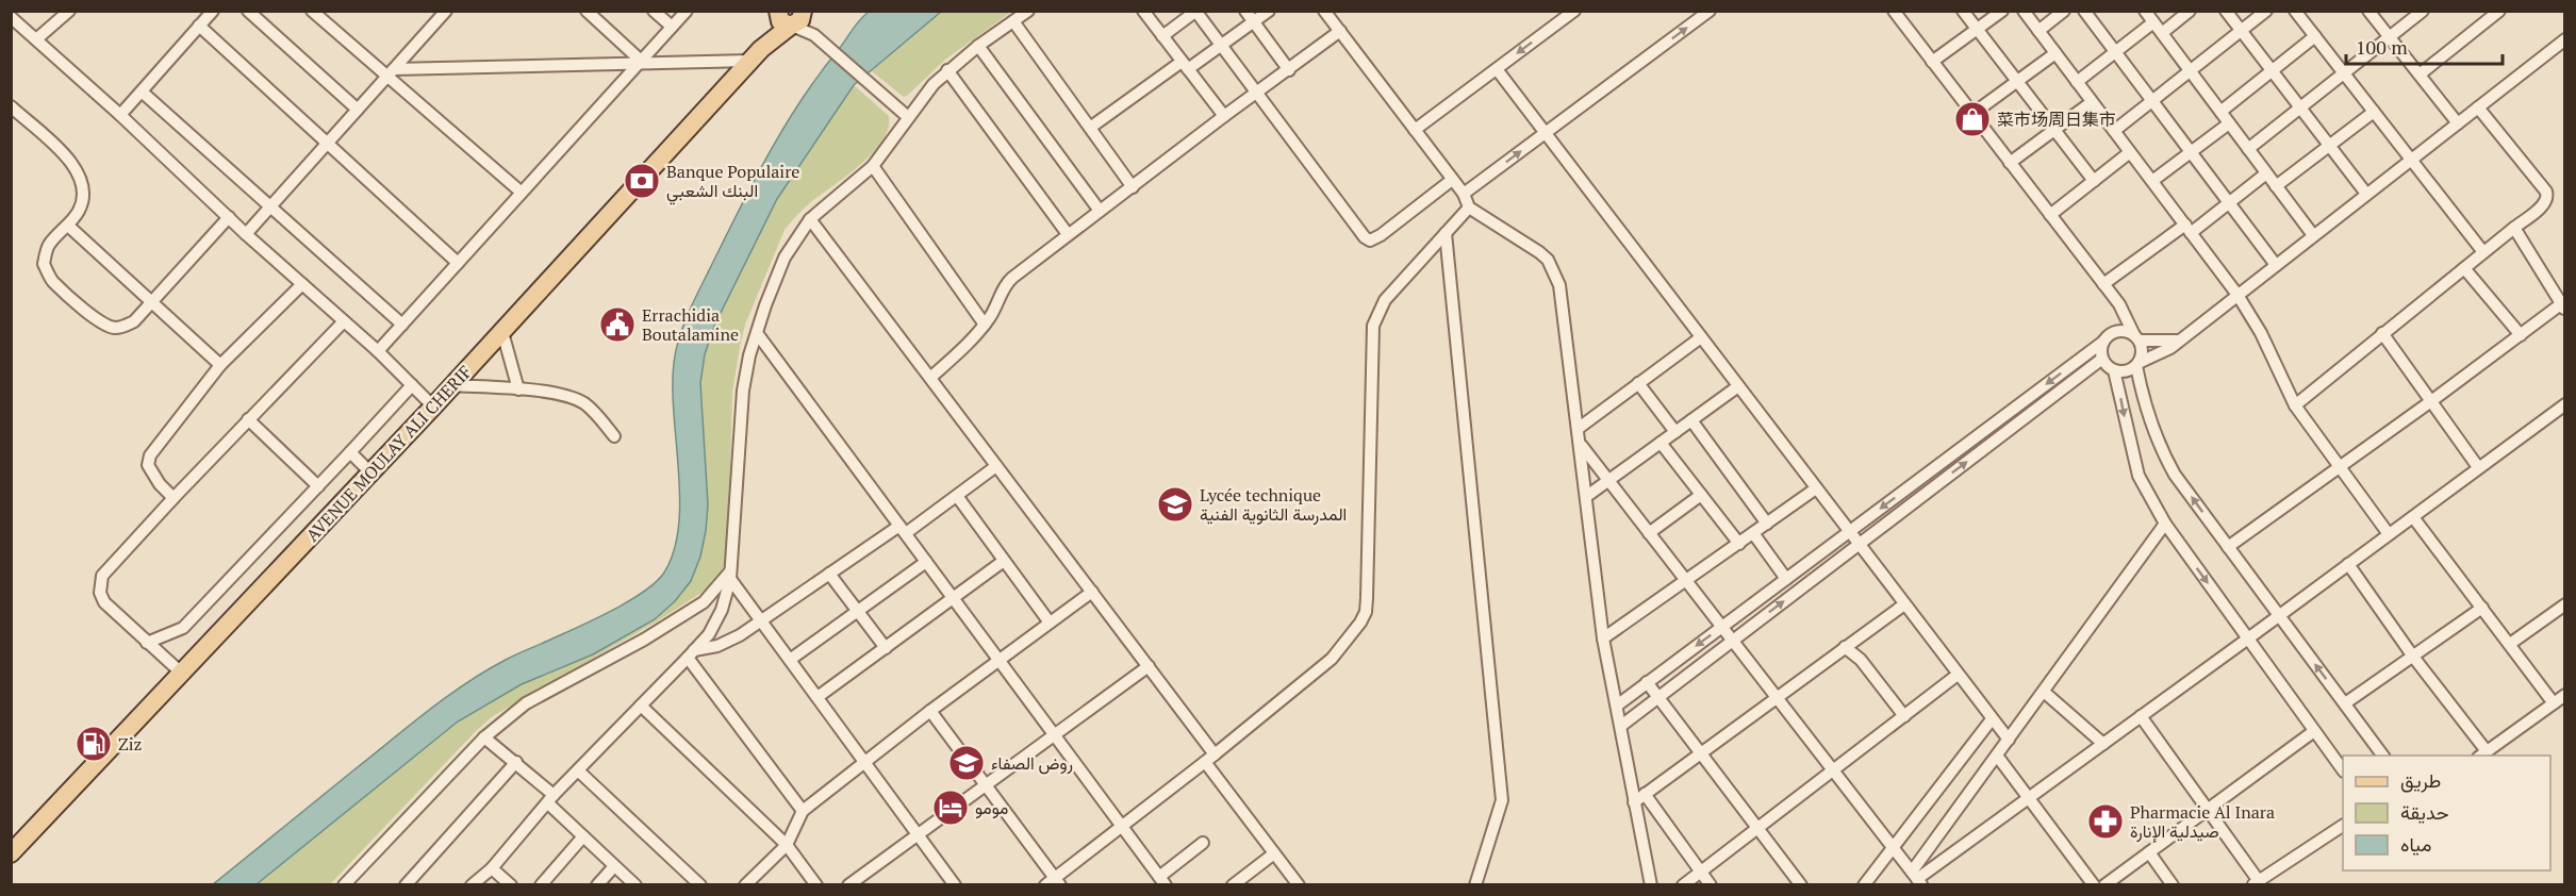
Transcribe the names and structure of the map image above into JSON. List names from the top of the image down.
{
  "streets": {
    "main road": ["AVENUE MOULAY ALI CHERIF"]
  },
  "places": {
    "shop": ["菜市场周日集市"],
    "bank": ["Banque Populaire البنك الشعبي"],
    "public building": ["Errachidia Boutalamine"],
    "school or university": ["Lycée technique المدرسة الثانوية الفنية", "روض الصفاء"],
    "fuel station": ["Ziz"],
    "hotel": ["مومو"],
    "pharmacy": ["Pharmacie Al Inara صيدلية الإنارة"]
  },
  "legend": ["طريق", "حديقة", "مياه"],
  "scale_bar": "100 m"
}
